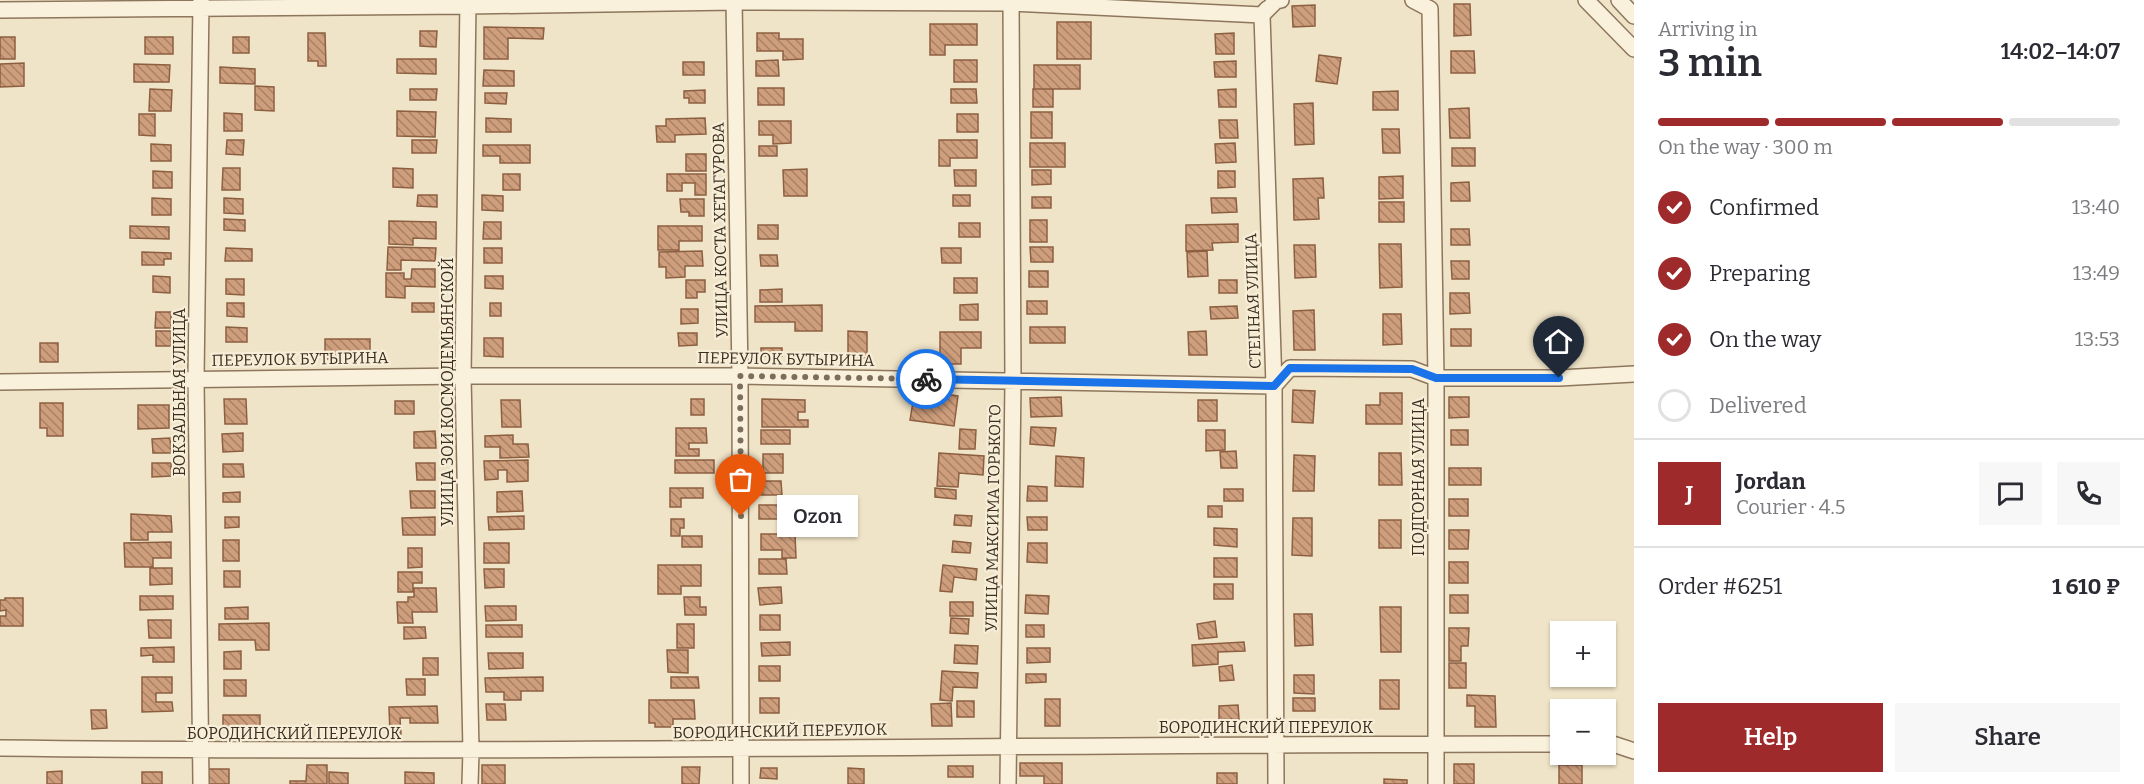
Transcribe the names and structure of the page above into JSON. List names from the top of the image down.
{
  "streets": {
    "street": [
      "УЛИЦА КОСТА ХЕТАГУРОВА",
      "СТЕПНАЯ УЛИЦА",
      "ПЕРЕУЛОК БУТЫРИНА",
      "ВОКЗАЛЬНАЯ УЛИЦА",
      "УЛИЦА ЗОИ КОСМОДЕМЬЯНСКОЙ",
      "ПОДГОРНАЯ УЛИЦА",
      "УЛИЦА МАКСИМА ГОРЬКОГО",
      "БОРОДИНСКИЙ ПЕРЕУЛОК"
    ]
  },
  "crossings": [
    ["УЛИЦА КОСТА ХЕТАГУРОВА", "ПЕРЕУЛОК БУТЫРИНА"],
    ["УЛИЦА КОСТА ХЕТАГУРОВА", "БОРОДИНСКИЙ ПЕРЕУЛОК"],
    ["СТЕПНАЯ УЛИЦА", "ПЕРЕУЛОК БУТЫРИНА"],
    ["СТЕПНАЯ УЛИЦА", "БОРОДИНСКИЙ ПЕРЕУЛОК"],
    ["ПЕРЕУЛОК БУТЫРИНА", "ВОКЗАЛЬНАЯ УЛИЦА"],
    ["ПЕРЕУЛОК БУТЫРИНА", "УЛИЦА ЗОИ КОСМОДЕМЬЯНСКОЙ"],
    ["ПЕРЕУЛОК БУТЫРИНА", "УЛИЦА МАКСИМА ГОРЬКОГО"],
    ["ВОКЗАЛЬНАЯ УЛИЦА", "БОРОДИНСКИЙ ПЕРЕУЛОК"],
    ["УЛИЦА ЗОИ КОСМОДЕМЬЯНСКОЙ", "БОРОДИНСКИЙ ПЕРЕУЛОК"],
    ["ПОДГОРНАЯ УЛИЦА", "БОРОДИНСКИЙ ПЕРЕУЛОК"],
    ["УЛИЦА МАКСИМА ГОРЬКОГО", "БОРОДИНСКИЙ ПЕРЕУЛОК"]
  ],
  "places": ["Ozon"],
  "page": {
    "heading": ["3 min", "Arriving in", "14:02–14:07"],
    "panel": [
      "Jordan",
      "Courier · 4.5",
      "Order #6251",
      "1 610 ₽"
    ],
    "bar": "On the way · 300 m",
    "list": [
      ["Confirmed", "13:40"],
      ["Preparing", "13:49"],
      ["On the way", "13:53"],
      "Delivered"
    ],
    "round": "J",
    "bubble": "Ozon",
    "map_buttons": ["+", "−"],
    "buttons": ["Help", "Share"]
  }
}
